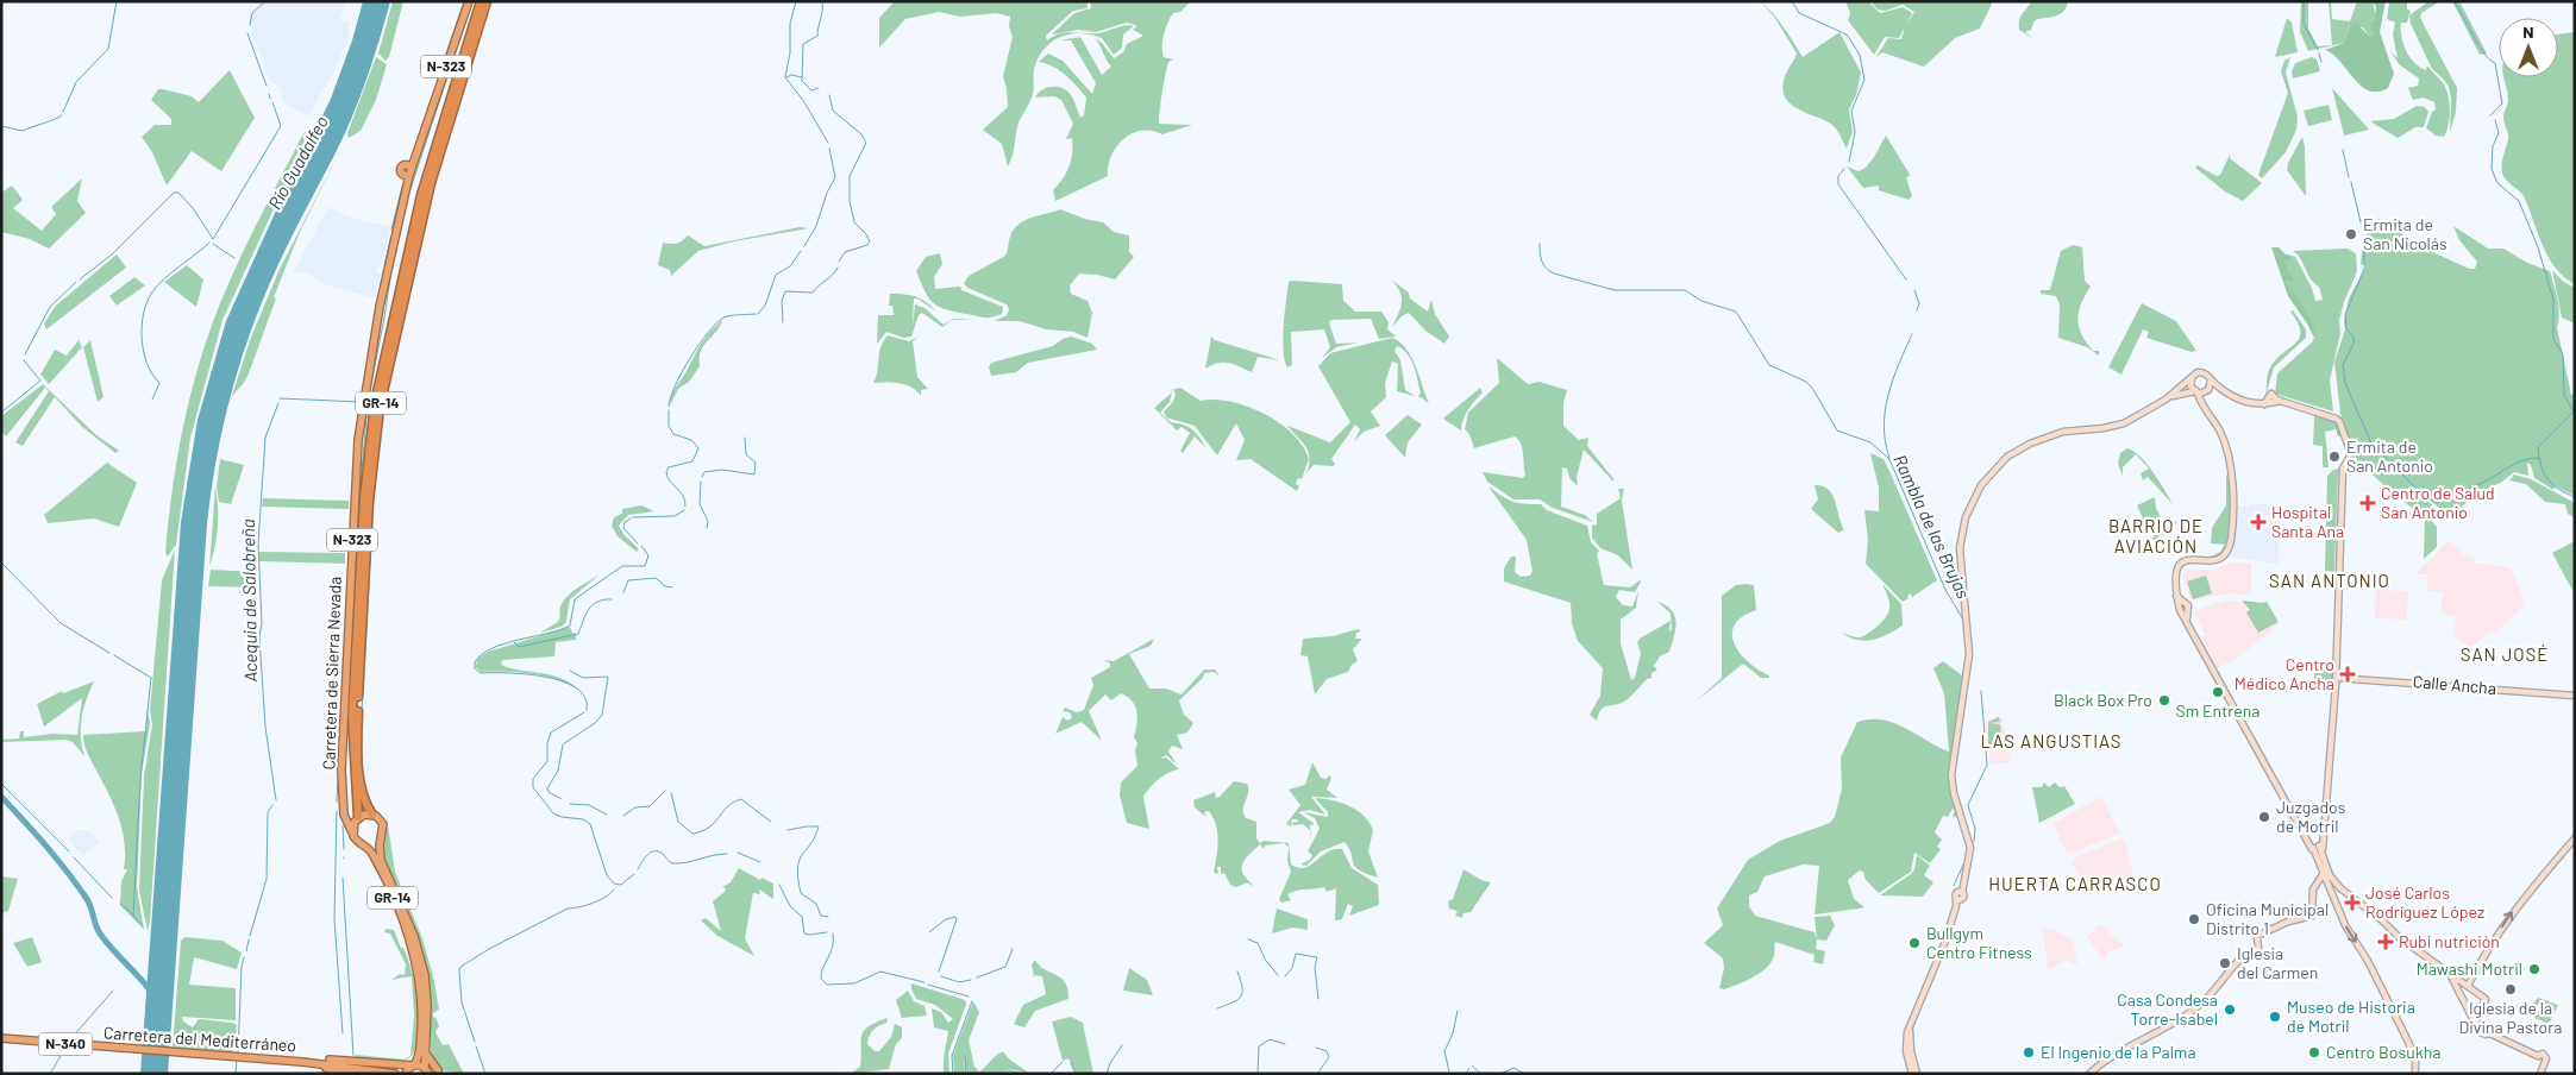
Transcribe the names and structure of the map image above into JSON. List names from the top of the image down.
{
  "streets": {
    "highway": [
      "N-323",
      "GR-14",
      "Carretera de Sierra Nevada",
      "Carretera del Mediterráneo",
      "N-340"
    ],
    "main road": ["Calle Ancha"]
  },
  "crossings": [
    ["GR-14", "Carretera de Sierra Nevada"]
  ],
  "districts": [
    "BARRIO DE AVIACIÓN",
    "SAN ANTONIO",
    "SAN JOSÉ",
    "LAS ANGUSTIAS",
    "HUERTA CARRASCO"
  ],
  "water": ["Río Guadalfeo", "Rambla de las Brujas", "Acequia de Salobreña"],
  "places": {
    "other": [
      "Ermita de San Nicolás",
      "Ermita de San Antonio",
      "Sm Entrena",
      "Black Box Pro",
      "Juzgados de Motril",
      "Oficina Municipal Distrito 1",
      "Bullgym Centro Fitness",
      "Iglesia del Carmen",
      "Mawashi Motril",
      "Iglesia de la Divina Pastora",
      "Casa Condesa Torre-Isabel",
      "Museo de Historia de Motril",
      "El Ingenio de la Palma",
      "Centro Bosukha"
    ],
    "health": [
      "Centro de Salud San Antonio",
      "Hospital Santa Ana",
      "Centro Médico Ancha",
      "José Carlos Rodríguez López",
      "Rubi nutrición"
    ]
  },
  "north": "top"
}
